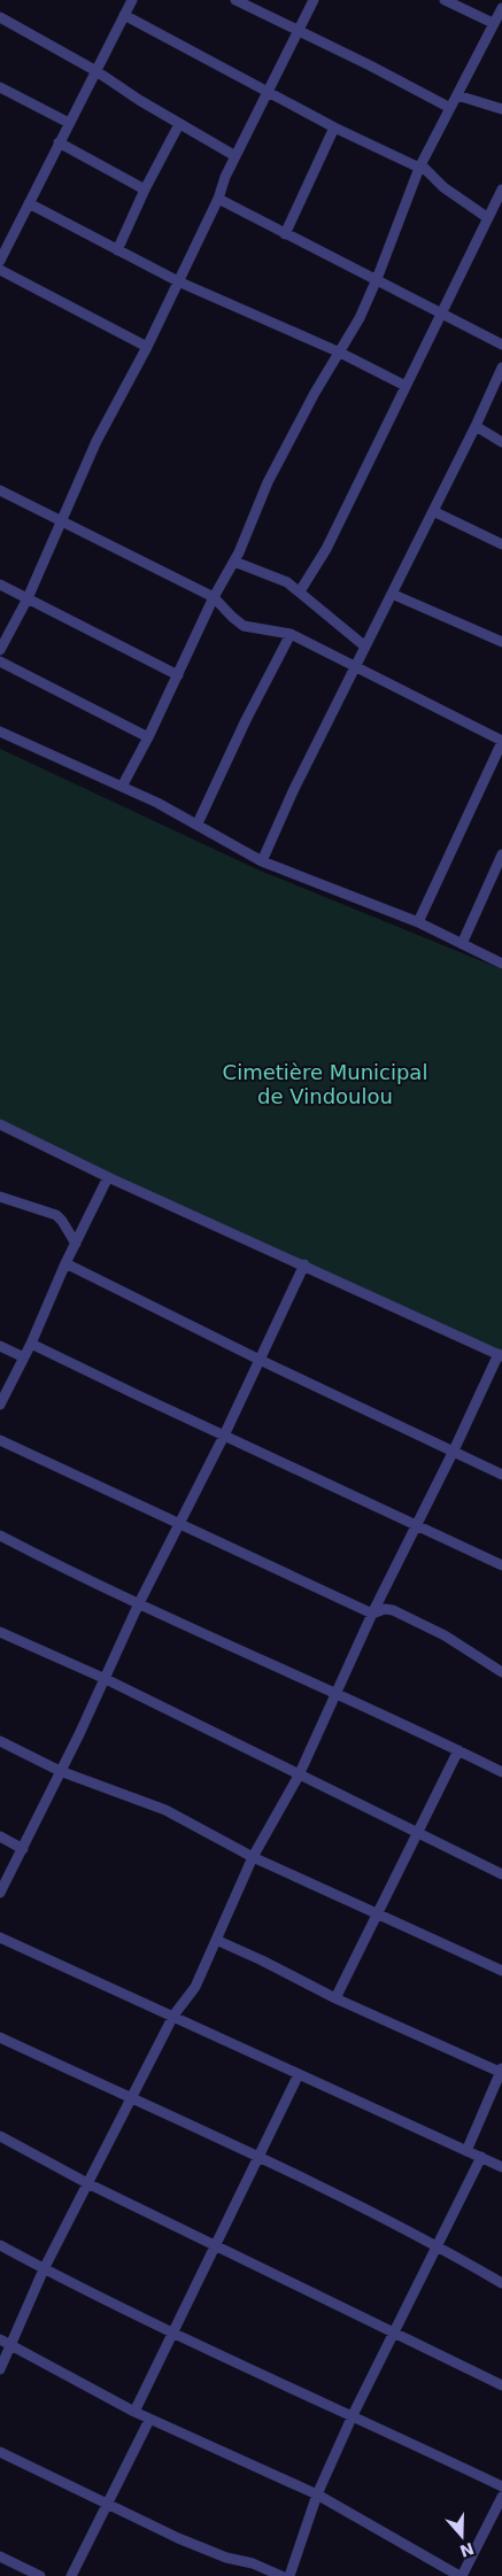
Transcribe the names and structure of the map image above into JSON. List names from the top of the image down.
{
  "parks": ["Cimetière Municipal de Vindoulou"],
  "north": "bottom"
}
